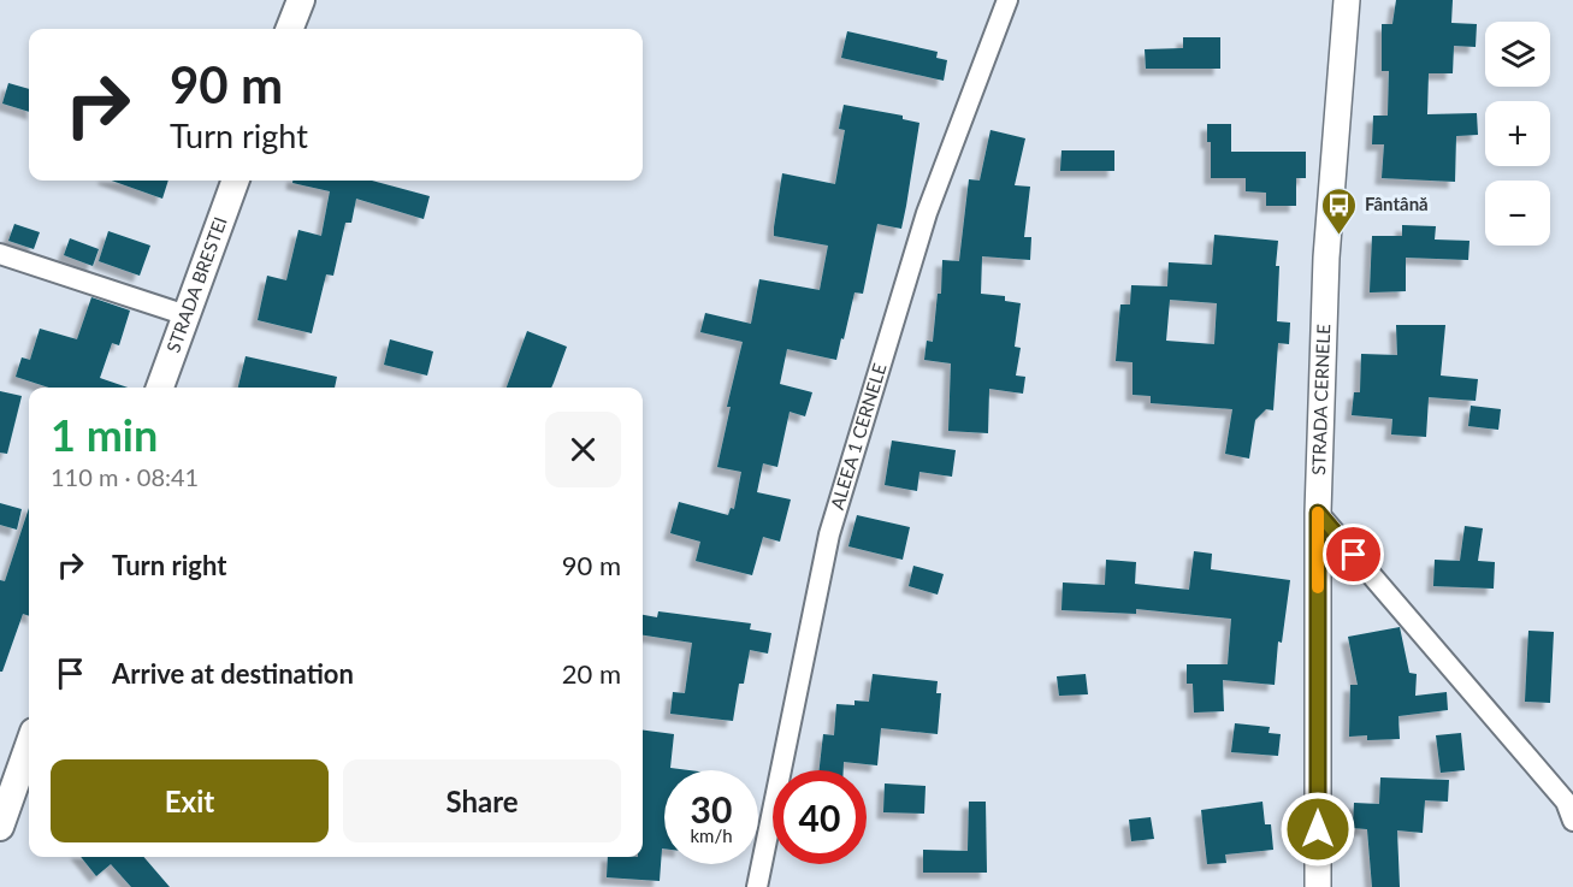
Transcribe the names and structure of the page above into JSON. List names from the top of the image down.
{
  "streets": {
    "main road": ["STRADA BRESTEI"],
    "street": ["STRADA CERNELE", "ALEEA 1 CERNELE"]
  },
  "places": {
    "bus stop": ["Fântână"]
  },
  "page": {
    "map_buttons": ["+", "−"],
    "turn": ["90 m", "Turn right"],
    "heading": ["1 min", "110 m · 08:41"],
    "list": [
      {
        "name": "Turn right",
        "value": "90 m"
      },
      {
        "name": "Arrive at destination",
        "value": "20 m"
      }
    ],
    "buttons": ["Exit", "Share"],
    "speed": "30 km/h",
    "limit": "40"
  }
}
